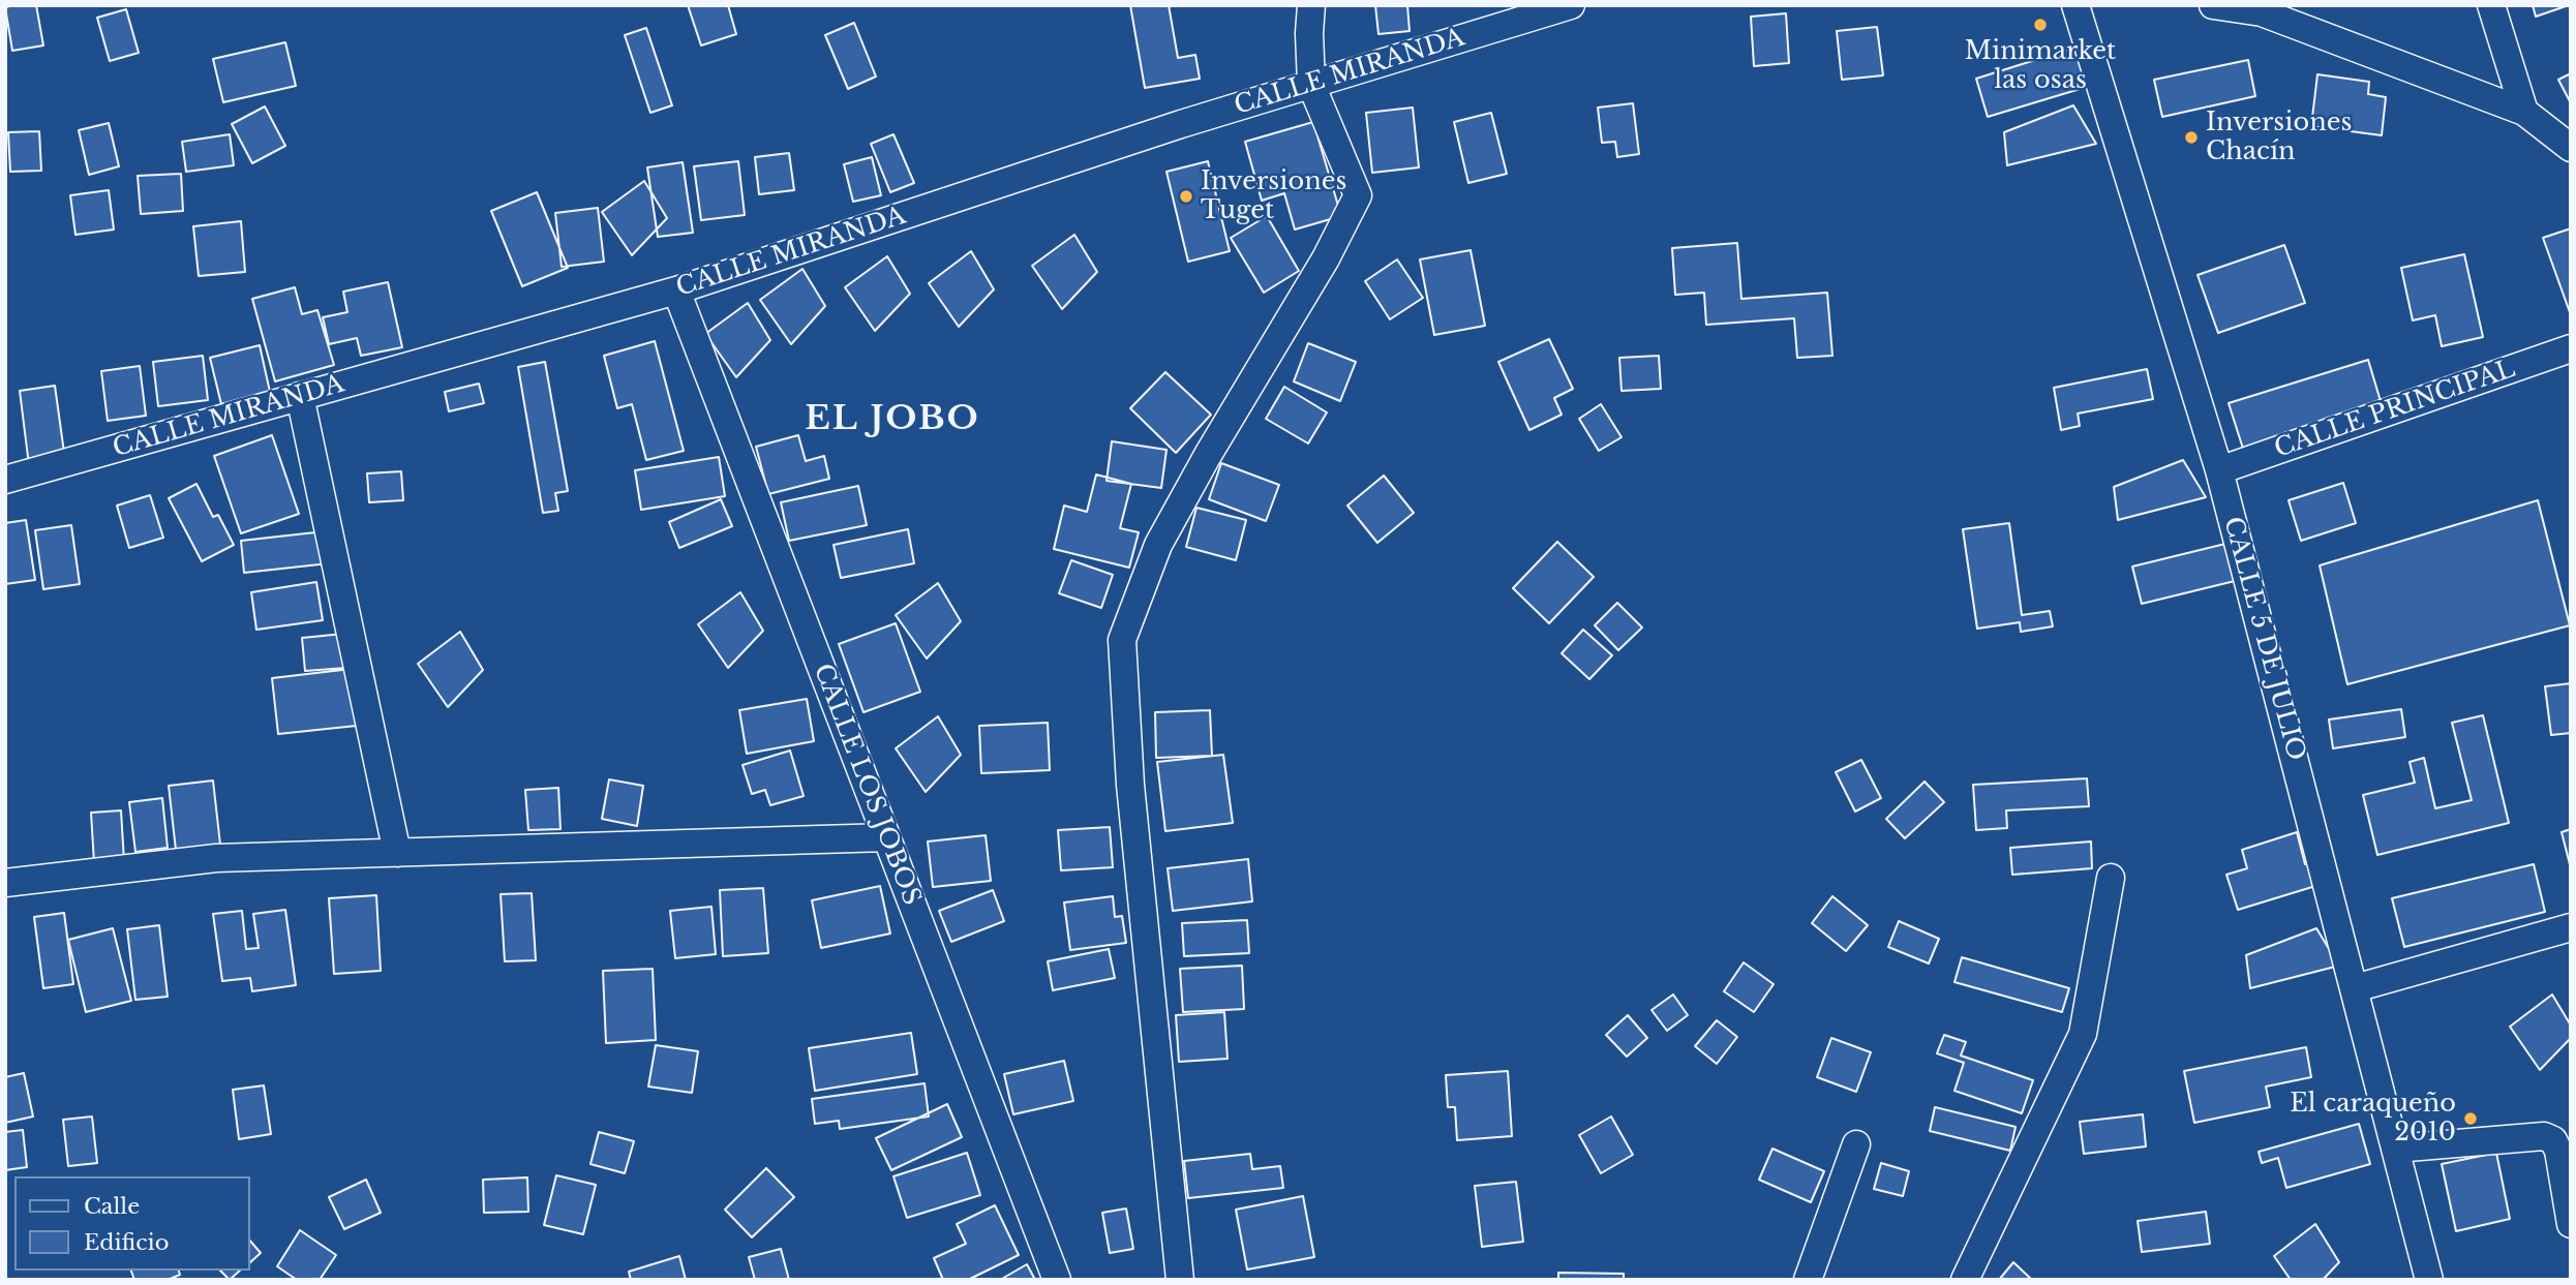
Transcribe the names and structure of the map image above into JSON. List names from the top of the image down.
{
  "streets": {
    "street": [
      "CALLE MIRANDA",
      "CALLE PRINCIPAL",
      "CALLE 5 DE JULIO",
      "CALLE LOS JOBOS"
    ]
  },
  "crossings": [
    ["CALLE MIRANDA", "CALLE LOS JOBOS"],
    ["CALLE PRINCIPAL", "CALLE 5 DE JULIO"]
  ],
  "districts": ["EL JOBO"],
  "places": [
    "Minimarket las osas",
    "Inversiones Chacín",
    "Inversiones Tuget",
    "El caraqueño 2010"
  ],
  "legend": ["Calle", "Edificio"]
}
